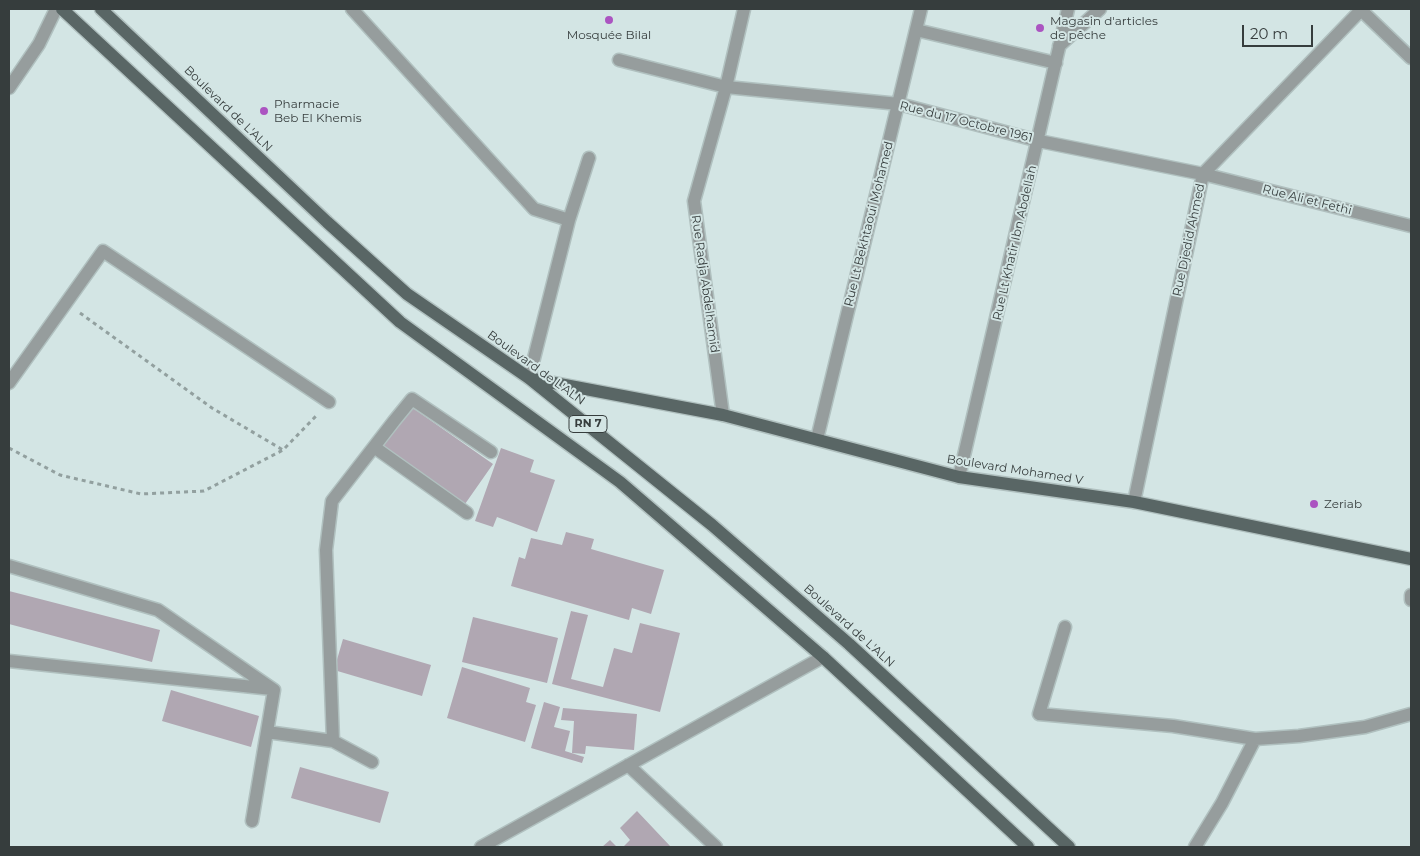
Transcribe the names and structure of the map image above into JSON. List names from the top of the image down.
{
  "streets": {
    "main road": ["Boulevard de L'ALN", "RN 7", "Boulevard Mohamed V"],
    "street": [
      "Rue du 17 Octobre 1961",
      "Rue Ali et Fethi",
      "Rue Lt Bekhtaoui Mohamed",
      "Rue Djedid Ahmed",
      "Rue Lt Khatir Ibn Abdellah",
      "Rue Radja Abdelhamid"
    ]
  },
  "crossings": [
    ["Boulevard de L'ALN", "Boulevard Mohamed V"],
    ["Rue du 17 Octobre 1961", "Rue Ali et Fethi"],
    ["Rue du 17 Octobre 1961", "Rue Lt Bekhtaoui Mohamed"],
    ["Rue du 17 Octobre 1961", "Rue Djedid Ahmed"],
    ["Rue du 17 Octobre 1961", "Rue Lt Khatir Ibn Abdellah"],
    ["Rue du 17 Octobre 1961", "Rue Radja Abdelhamid"],
    ["Rue Ali et Fethi", "Rue Djedid Ahmed"],
    ["Rue Lt Bekhtaoui Mohamed", "Boulevard Mohamed V"],
    ["Rue Djedid Ahmed", "Boulevard Mohamed V"],
    ["Rue Lt Khatir Ibn Abdellah", "Boulevard Mohamed V"],
    ["Rue Radja Abdelhamid", "Boulevard Mohamed V"]
  ],
  "places": [
    "Mosquée Bilal",
    "Magasin d'articles de pêche",
    "Pharmacie Beb El Khemis",
    "Zeriab"
  ],
  "scale_bar": "20 m"
}
